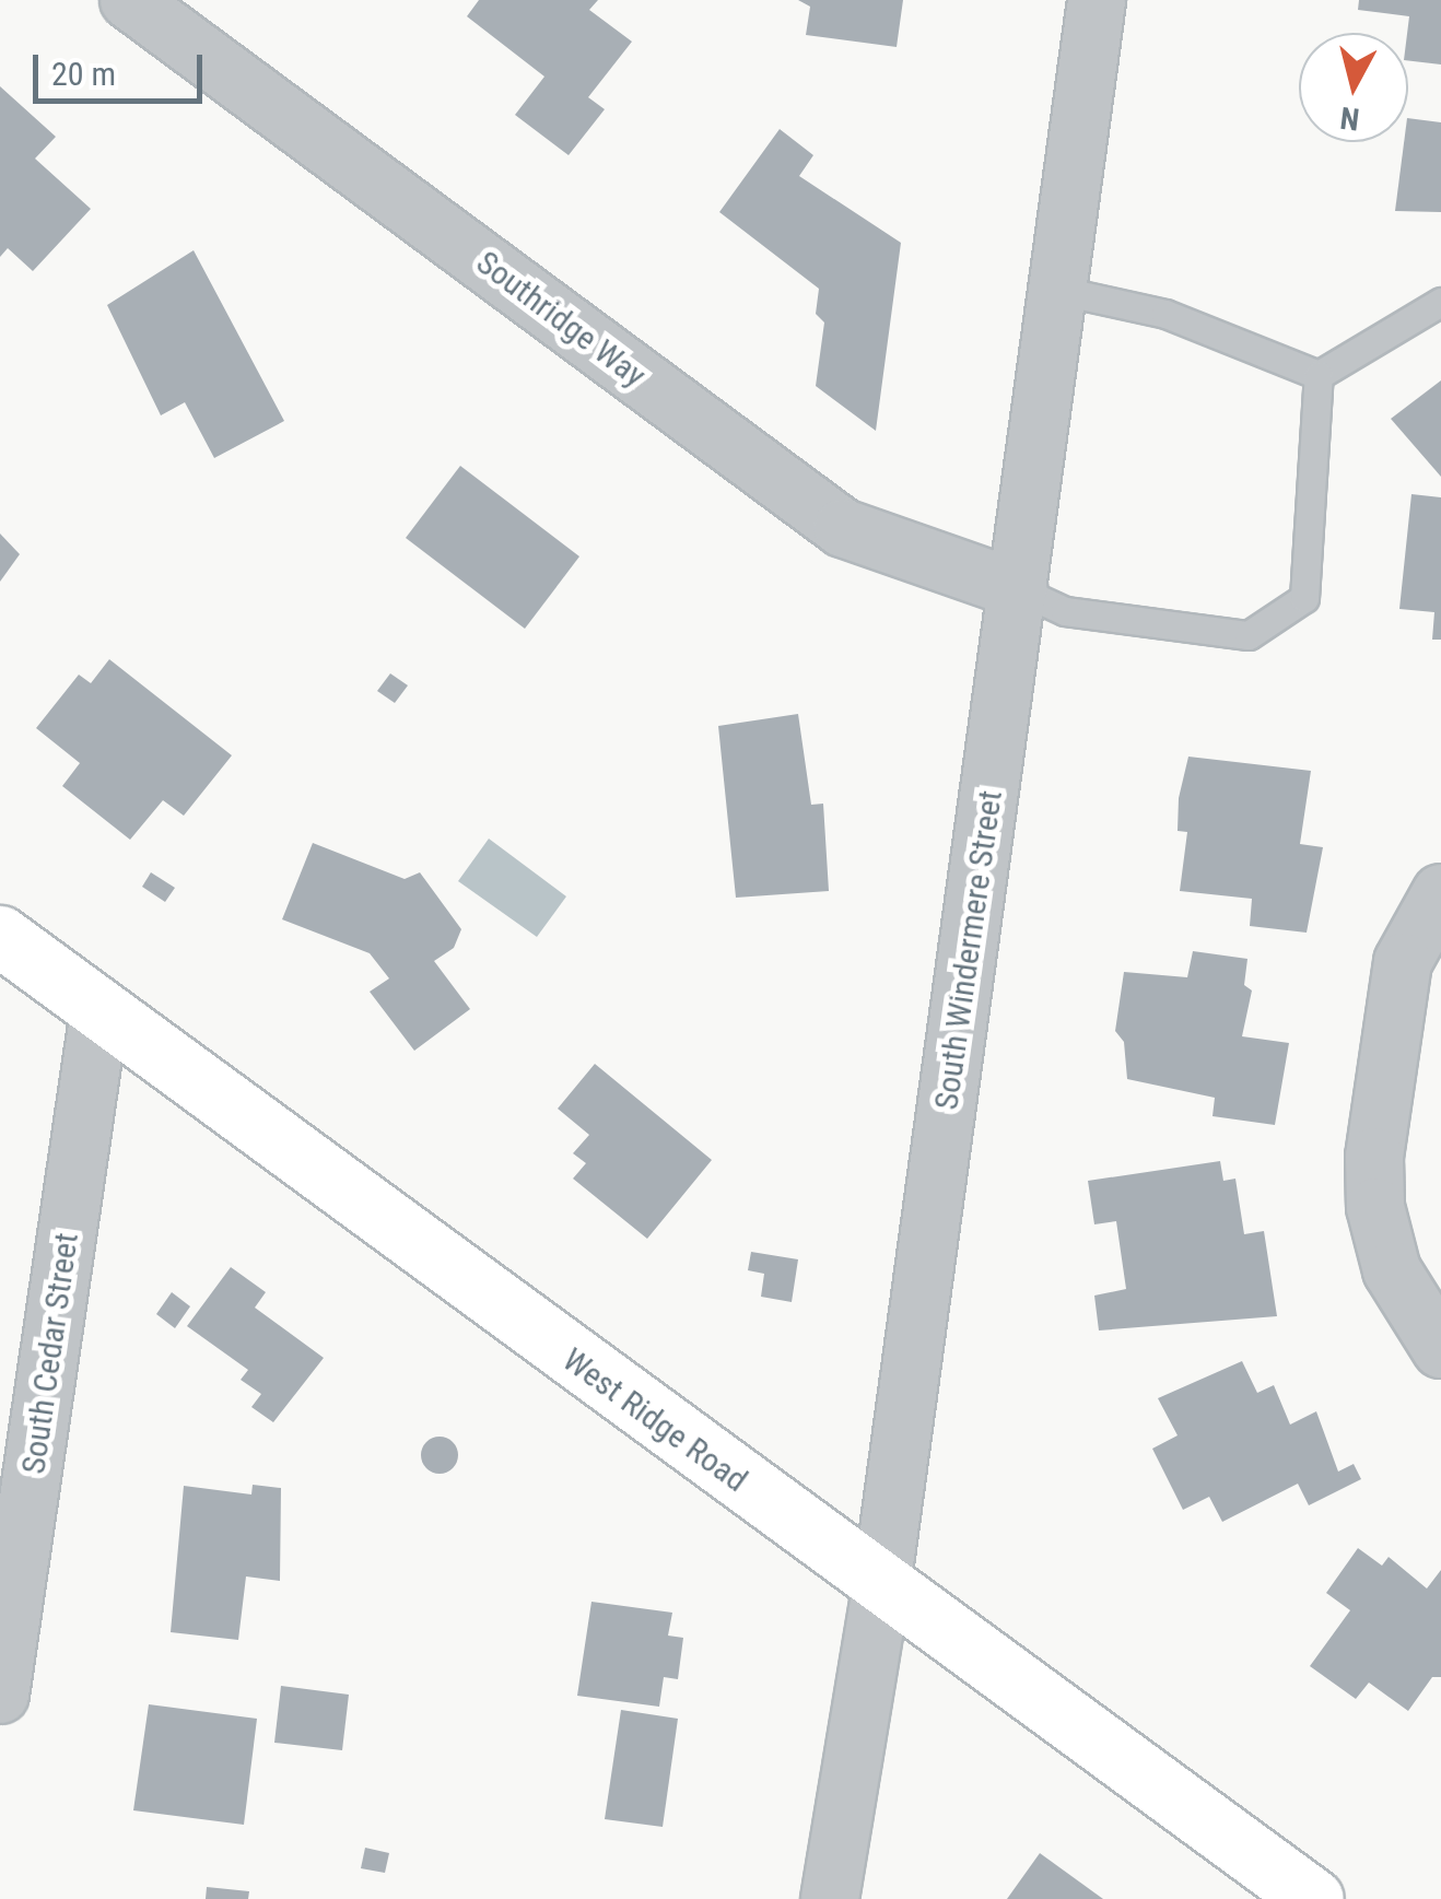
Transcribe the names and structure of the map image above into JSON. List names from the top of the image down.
{
  "streets": {
    "street": [
      "Southridge Way",
      "South Windermere Street",
      "South Cedar Street",
      "West Ridge Road"
    ]
  },
  "crossings": [
    ["Southridge Way", "South Windermere Street"],
    ["South Windermere Street", "West Ridge Road"],
    ["South Cedar Street", "West Ridge Road"]
  ],
  "scale_bar": "20 m",
  "north": "bottom"
}
